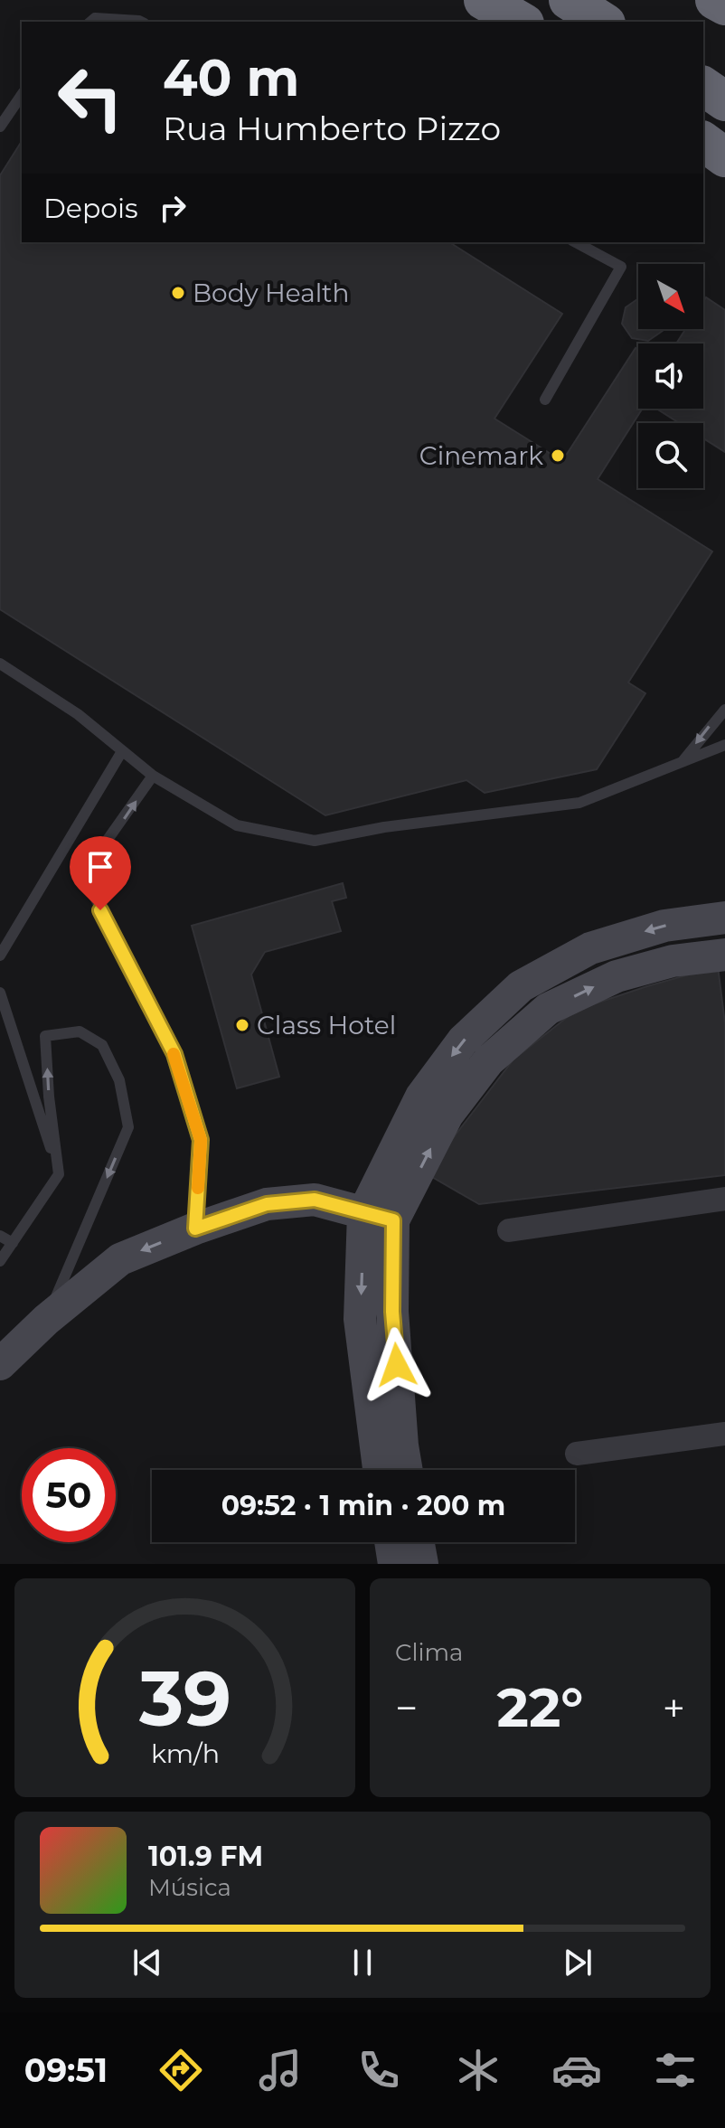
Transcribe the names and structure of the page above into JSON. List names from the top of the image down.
{
  "places": ["Body Health", "Cinemark", "Class Hotel"],
  "north": "bottom right",
  "page": {
    "turn": ["40 m", "Rua Humberto Pizzo"],
    "then": "Depois",
    "limit": "50",
    "trip": "09:52 · 1 min · 200 m",
    "tile": "Clima",
    "heat": ["−", "22°", "+"],
    "song": ["101.9 FM", "Música"],
    "tabs": "09:51",
    "gauge": ["39", "km/h"]
  }
}
